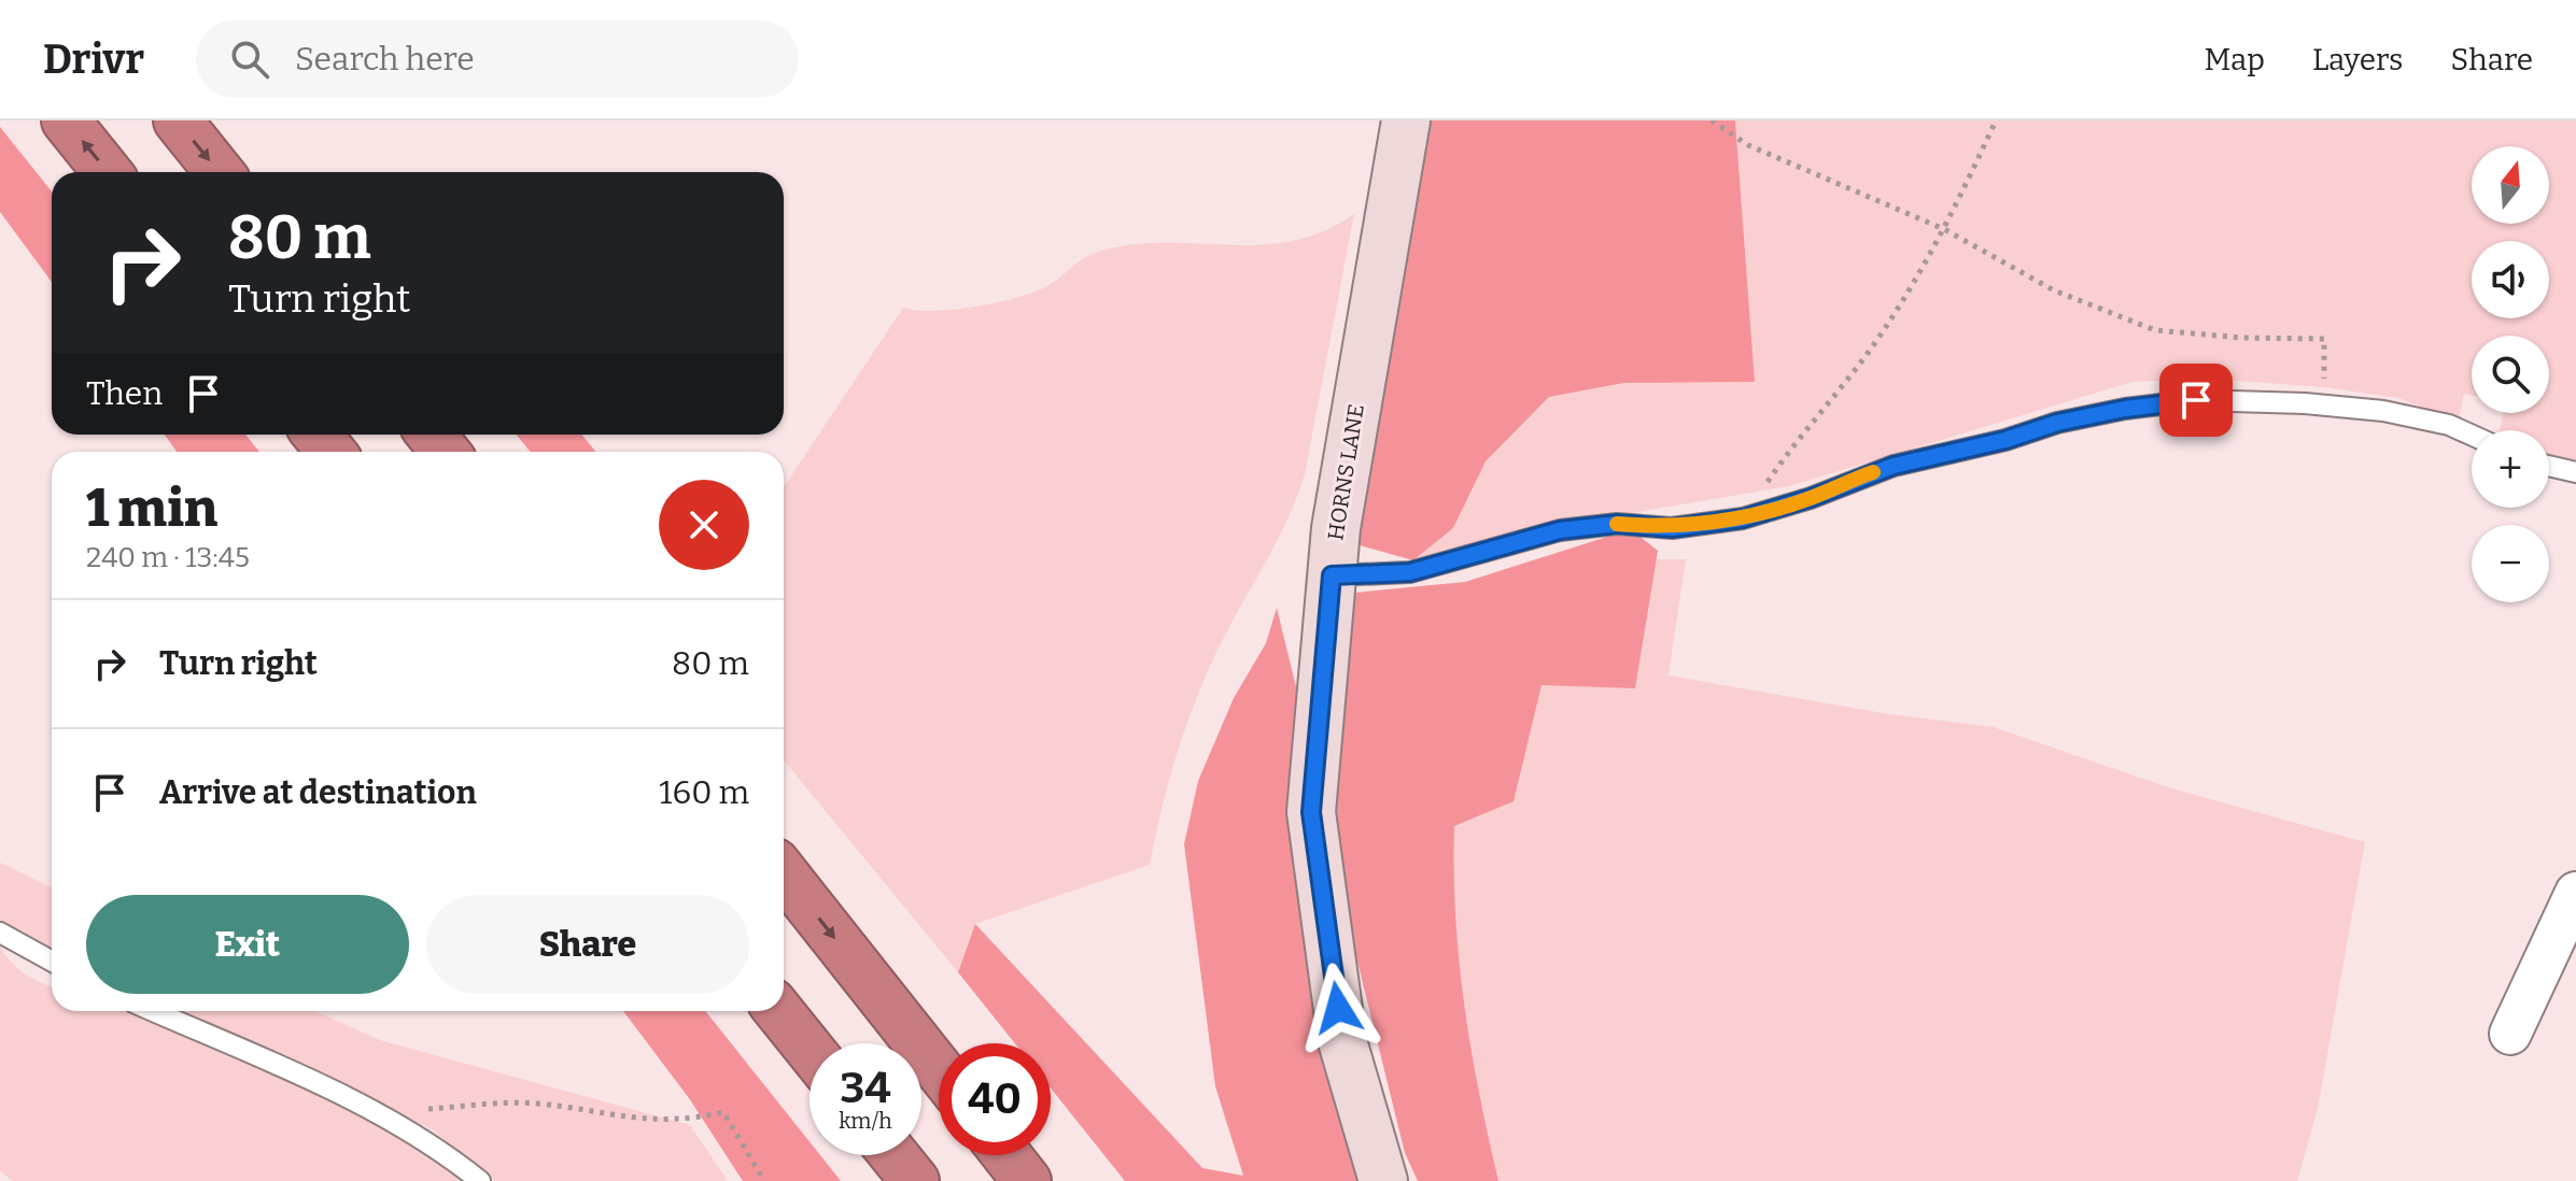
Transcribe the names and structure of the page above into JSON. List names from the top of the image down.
{
  "streets": {
    "street": ["HORNS LANE"]
  },
  "north": "top",
  "page": {
    "header": "Drivr",
    "search": "Search here",
    "nav": ["Map", "Layers", "Share"],
    "map_buttons": ["+", "−"],
    "turn": ["80 m", "Turn right"],
    "then": "Then",
    "heading": ["1 min", "240 m · 13:45"],
    "list": [
      {
        "name": "Turn right",
        "value": "80 m"
      },
      {
        "name": "Arrive at destination",
        "value": "160 m"
      }
    ],
    "buttons": ["Exit", "Share"],
    "speed": "34 km/h",
    "limit": "40"
  }
}
